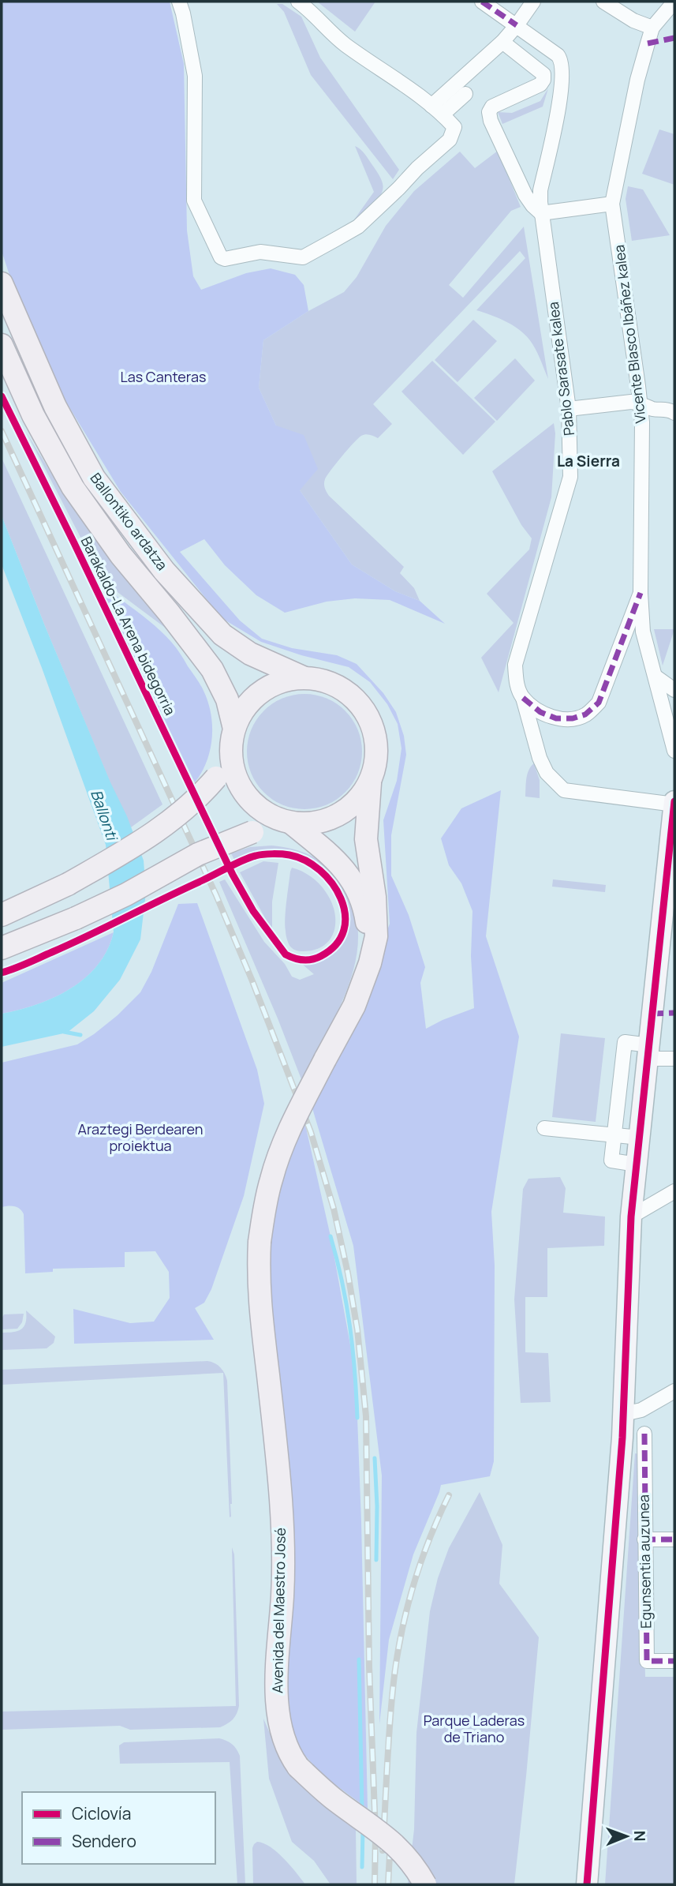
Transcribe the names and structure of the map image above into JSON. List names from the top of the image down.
{
  "streets": {
    "main road": ["Ballontiko ardatza", "Avenida del Maestro José"],
    "street": ["Vicente Blasco Ibáñez kalea", "Pablo Sarasate kalea", "Egunsentia auzunea"],
    "cycle path": ["Barakaldo-La Arena bidegorria"]
  },
  "crossings": [
    ["Ballontiko ardatza", "Avenida del Maestro José"]
  ],
  "districts": ["La Sierra"],
  "water": ["Ballonti"],
  "parks": ["Las Canteras", "Araztegi Berdearen proiektua", "Parque Laderas de Triano"],
  "legend": ["Ciclovía", "Sendero"],
  "north": "right"
}
